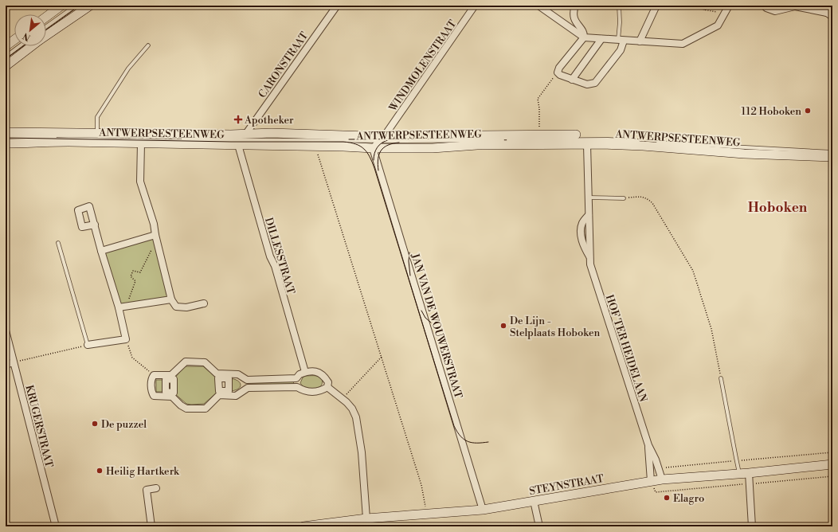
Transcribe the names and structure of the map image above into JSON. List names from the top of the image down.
{
  "streets": {
    "street": [
      "CARONSTRAAT",
      "WINDMOLENSTRAAT",
      "ANTWERPSESTEENWEG",
      "DILLESSTRAAT",
      "JAN VAN DE WOUWERSTRAAT",
      "HOF TER HEIDELAAN",
      "KRUGERSTRAAT",
      "STEYNSTRAAT"
    ]
  },
  "crossings": [
    ["CARONSTRAAT", "ANTWERPSESTEENWEG"],
    ["WINDMOLENSTRAAT", "ANTWERPSESTEENWEG"],
    ["WINDMOLENSTRAAT", "JAN VAN DE WOUWERSTRAAT"],
    ["ANTWERPSESTEENWEG", "DILLESSTRAAT"],
    ["ANTWERPSESTEENWEG", "JAN VAN DE WOUWERSTRAAT"],
    ["ANTWERPSESTEENWEG", "HOF TER HEIDELAAN"],
    ["JAN VAN DE WOUWERSTRAAT", "STEYNSTRAAT"],
    ["HOF TER HEIDELAAN", "STEYNSTRAAT"]
  ],
  "districts": ["Hoboken"],
  "places": {
    "other": [
      "112 Hoboken",
      "De Lijn - Stelplaats Hoboken",
      "De puzzel",
      "Heilig Hartkerk",
      "Elagro"
    ],
    "health": ["Apotheker"]
  },
  "north": "bottom left"
}
